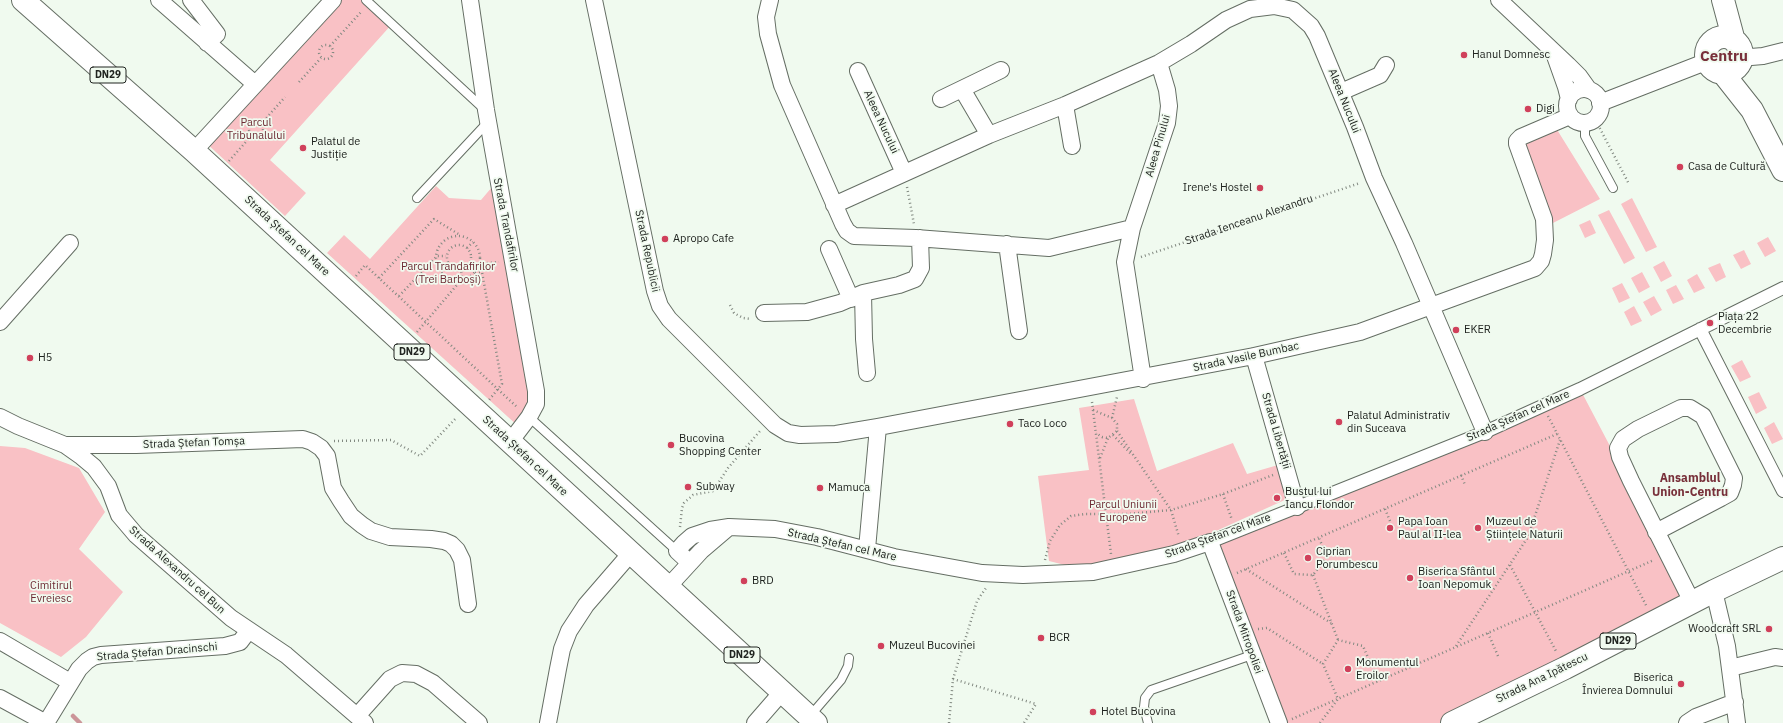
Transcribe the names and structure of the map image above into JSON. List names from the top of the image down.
{
  "streets": {
    "main road": ["DN29", "Strada Ștefan cel Mare", "Strada Ana Ipătescu"],
    "street": [
      "Aleea Nucului",
      "Aleea Pinului",
      "Strada Trandafirilor",
      "Strada Republicii",
      "Strada Vasile Bumbac",
      "Strada Libertății",
      "Strada Ștefan Tomșa",
      "Strada Alexandru cel Bun",
      "Strada Mitropoliei",
      "Strada Ștefan Dracinschi"
    ],
    "path": ["Strada Ienceanu Alexandru"]
  },
  "crossings": [
    ["DN29", "Strada Ștefan cel Mare"],
    ["Aleea Nucului", "Aleea Pinului"],
    ["Aleea Nucului", "Strada Ienceanu Alexandru"],
    ["Aleea Nucului", "Strada Ștefan cel Mare"],
    ["Aleea Nucului", "Strada Vasile Bumbac"],
    ["Strada Trandafirilor", "Strada Ștefan cel Mare"],
    ["Strada Ștefan cel Mare", "Strada Libertății"],
    ["Strada Ștefan cel Mare", "Strada Mitropoliei"],
    ["Strada Republicii", "Strada Vasile Bumbac"],
    ["Strada Vasile Bumbac", "Strada Libertății"],
    ["Strada Ștefan Tomșa", "Strada Alexandru cel Bun"],
    ["Strada Alexandru cel Bun", "Strada Ștefan Dracinschi"]
  ],
  "districts": ["Centru", "Ansamblul Union-Centru"],
  "parks": [
    "Parcul Tribunalului",
    "Parcul Trandafirilor (Trei Barboși)",
    "Parcul Uniunii Europene",
    "Cimitirul Evreiesc"
  ],
  "places": [
    "Hanul Domnesc",
    "Digi",
    "Palatul de Justiție",
    "Casa de Cultură",
    "Irene's Hostel",
    "Apropo Cafe",
    "Piața 22 Decembrie",
    "EKER",
    "H5",
    "Palatul Administrativ din Suceava",
    "Taco Loco",
    "Bucovina Shopping Center",
    "Subway",
    "Mamuca",
    "Bustul lui Iancu Flondor",
    "Papa Ioan Paul al II-lea",
    "Muzeul de Științele Naturii",
    "Ciprian Porumbescu",
    "Biserica Sfântul Ioan Nepomuk",
    "BRD",
    "Woodcraft SRL",
    "BCR",
    "Muzeul Bucovinei",
    "Monumentul Eroilor",
    "Biserica Învierea Domnului",
    "Hotel Bucovina"
  ]
}
